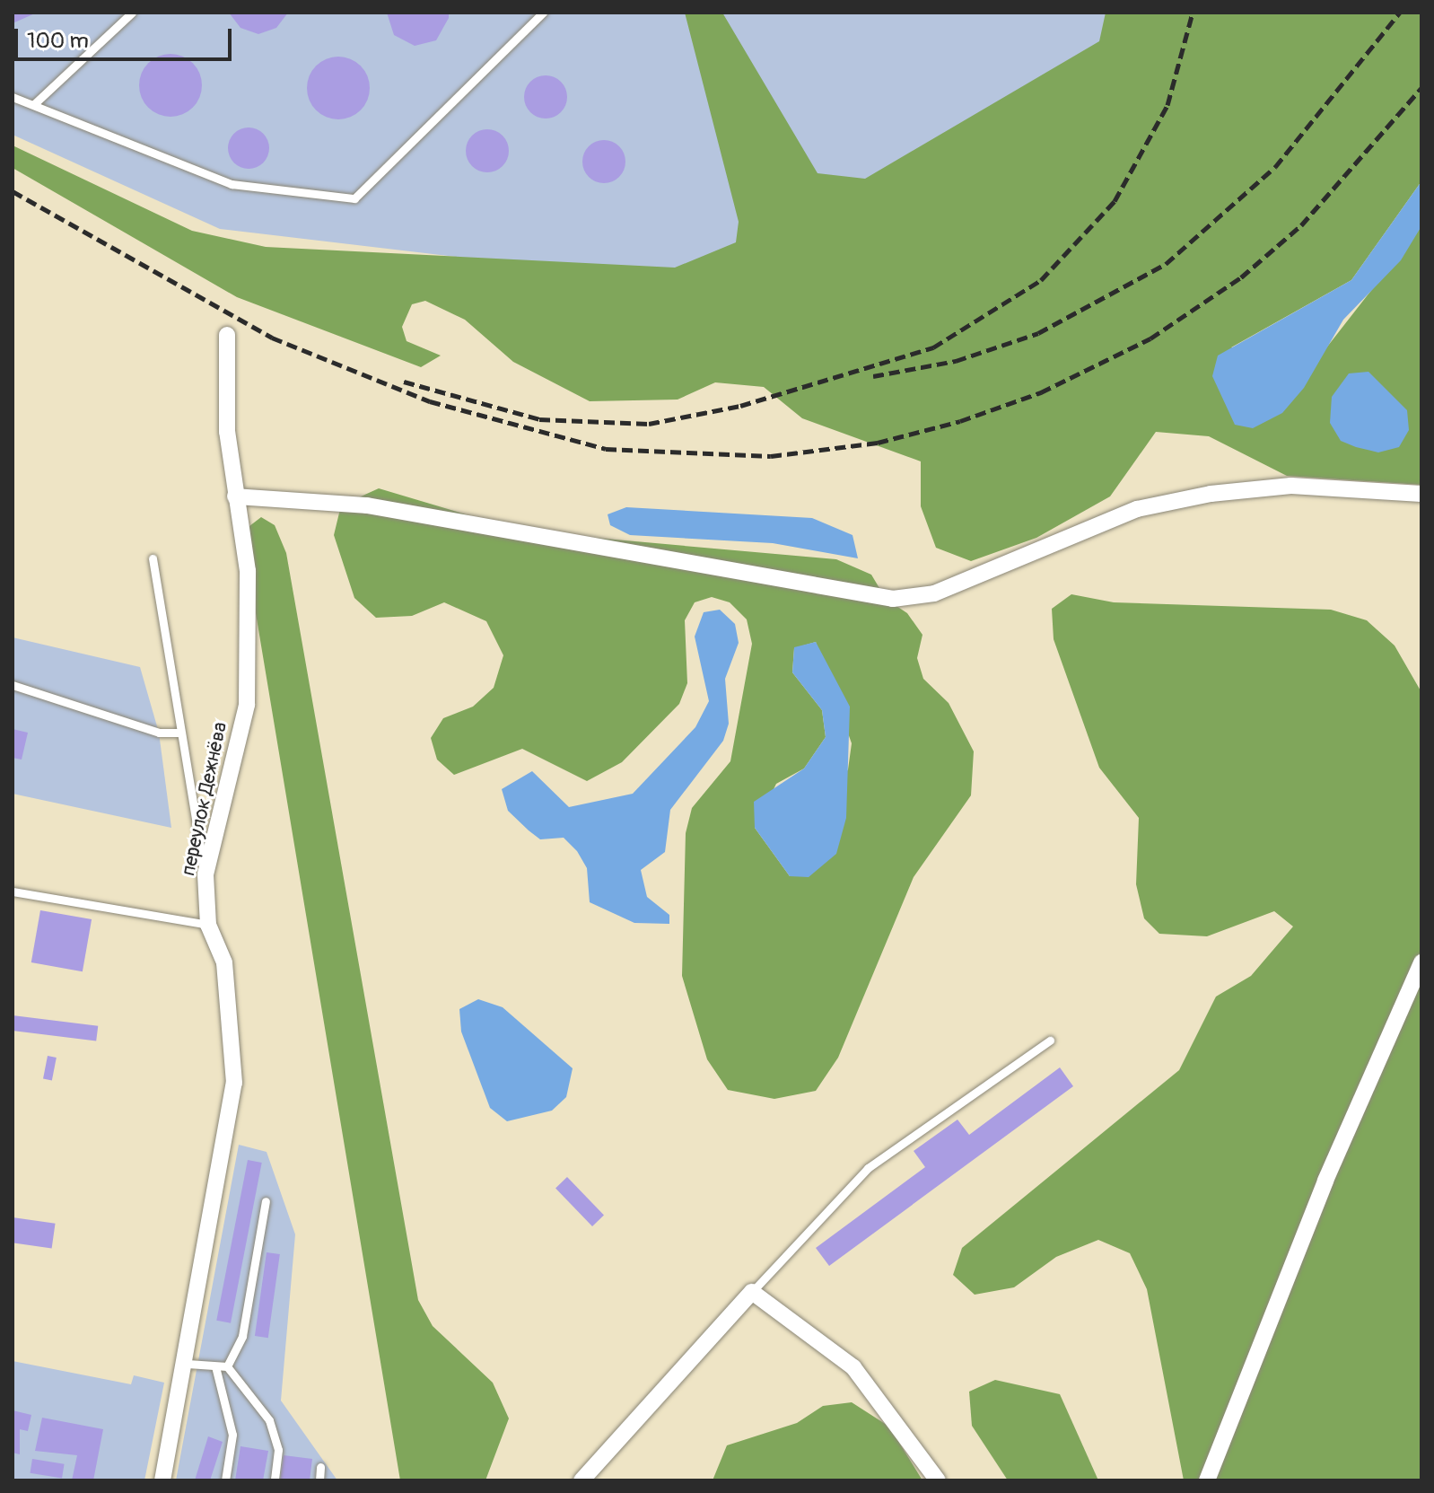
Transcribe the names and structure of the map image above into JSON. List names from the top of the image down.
{
  "streets": {
    "street": ["переулок Дежнёва"]
  },
  "scale_bar": "100 m"
}
